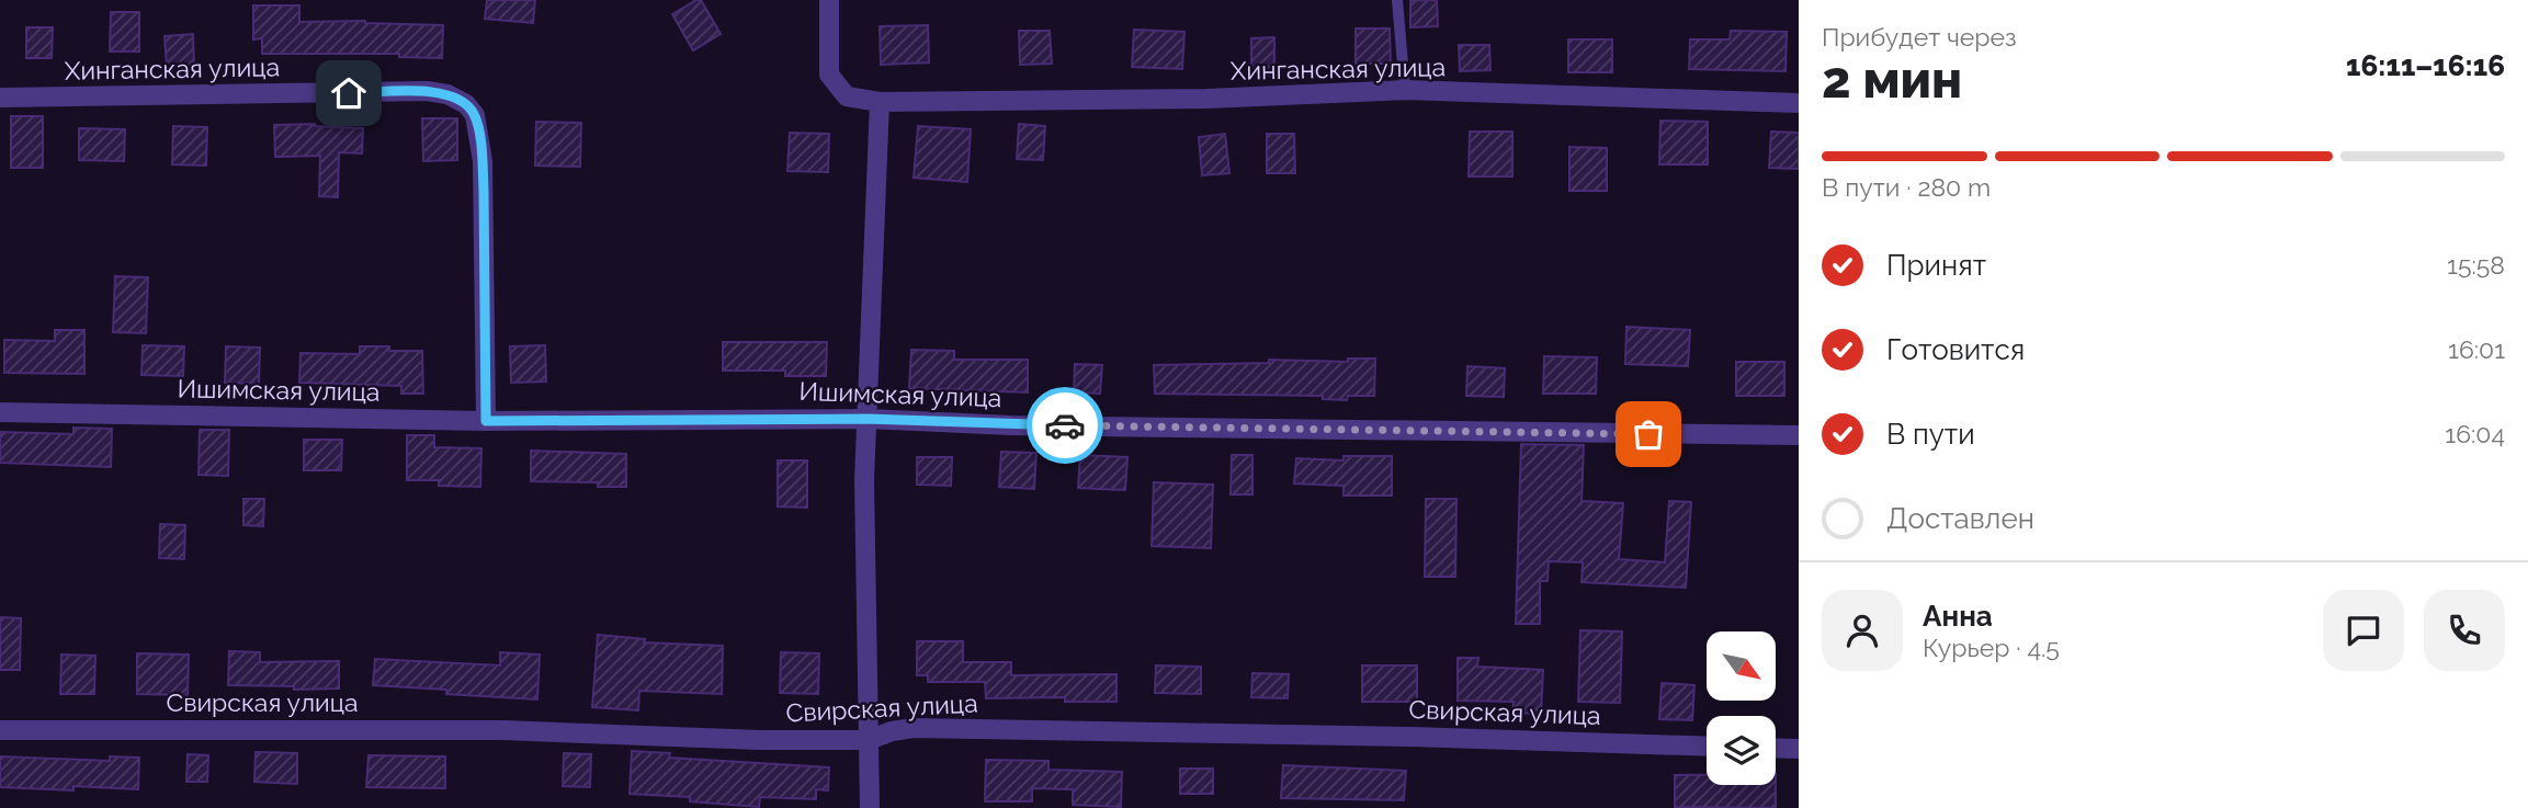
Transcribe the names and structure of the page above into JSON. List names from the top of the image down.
{
  "streets": {
    "street": ["Хинганская улица", "Ишимская улица", "Свирская улица"]
  },
  "crossings": [
    ["Хинганская улица", "Ишимская улица"]
  ],
  "north": "bottom right",
  "page": {
    "heading": ["2 мин", "Прибудет через", "16:11–16:16"],
    "panel": ["Анна", "Курьер · 4.5"],
    "bar": "В пути · 280 m",
    "list": [
      ["Принят", "15:58"],
      ["Готовится", "16:01"],
      ["В пути", "16:04"],
      "Доставлен"
    ]
  }
}
